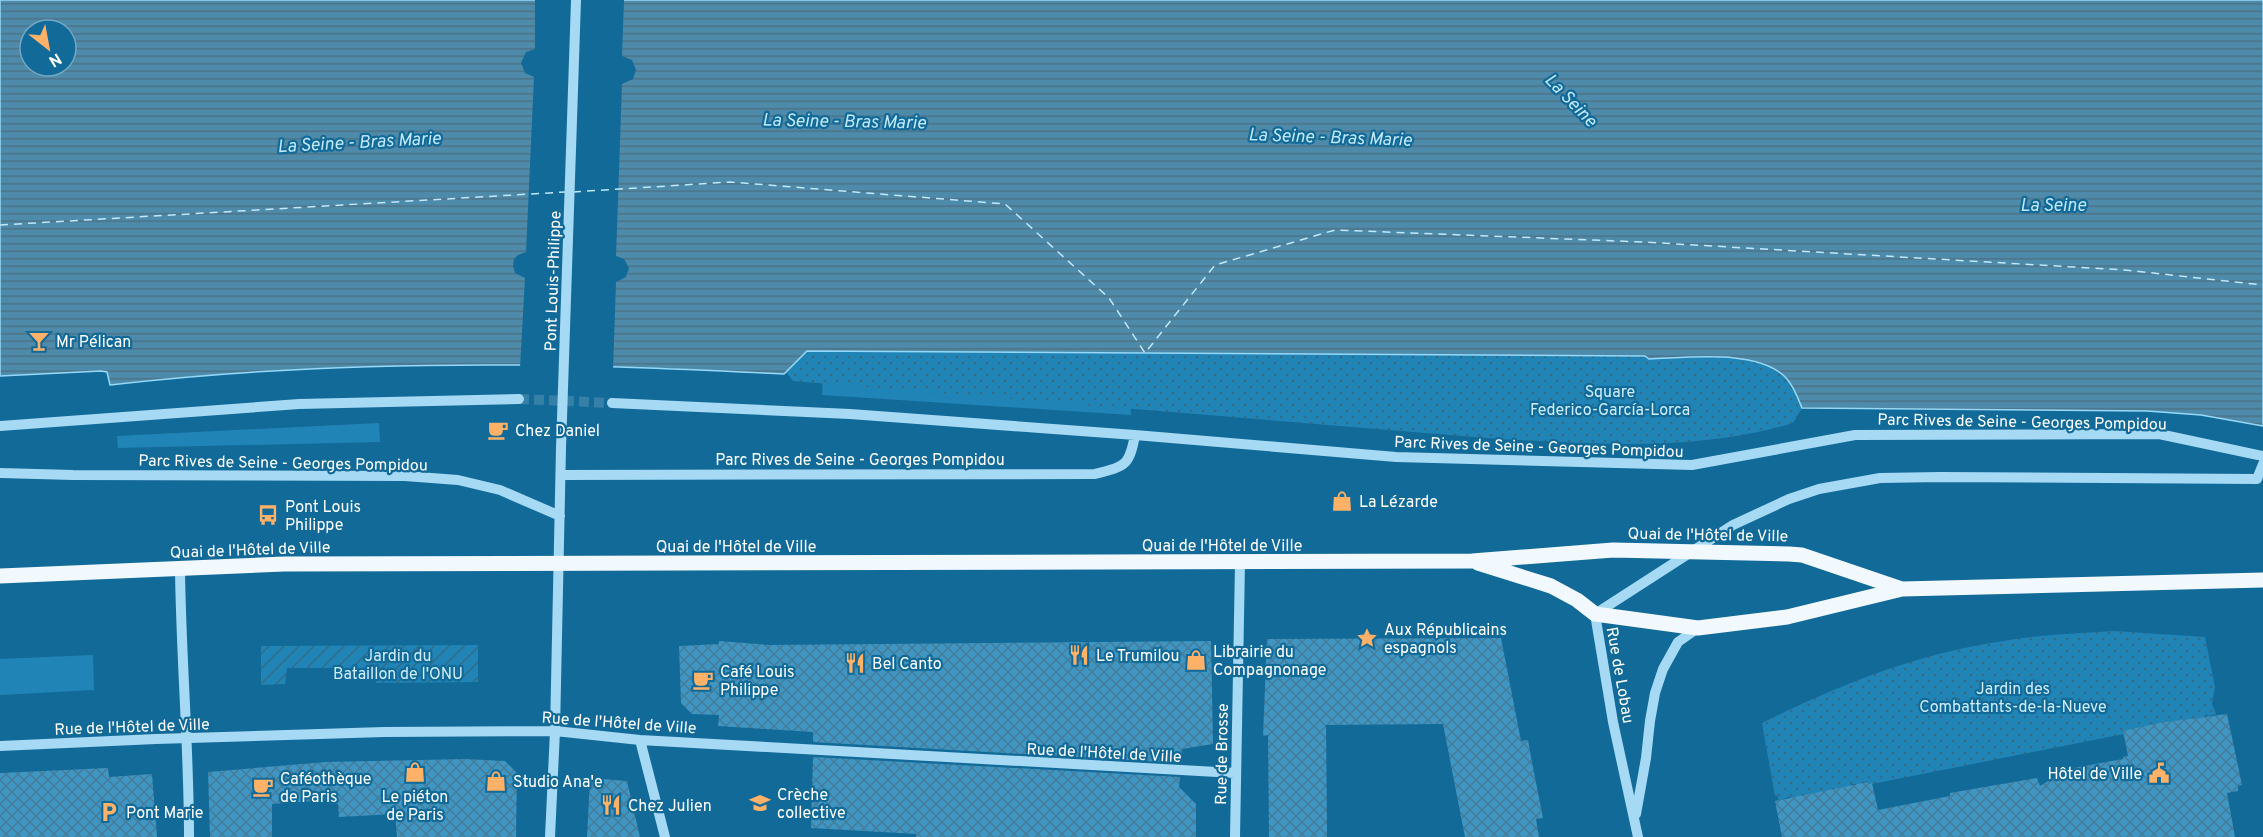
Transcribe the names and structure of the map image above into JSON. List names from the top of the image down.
{
  "streets": {
    "main road": ["Quai de l'Hôtel de Ville"],
    "street": [
      "Pont Louis-Philippe",
      "Parc Rives de Seine - Georges Pompidou",
      "Rue de Lobau",
      "Rue de l'Hôtel de Ville",
      "Rue de Brosse"
    ]
  },
  "crossings": [
    ["Pont Louis-Philippe", "Parc Rives de Seine - Georges Pompidou"],
    ["Pont Louis-Philippe", "Quai de l'Hôtel de Ville"],
    ["Pont Louis-Philippe", "Rue de l'Hôtel de Ville"],
    ["Quai de l'Hôtel de Ville", "Rue de Lobau"],
    ["Quai de l'Hôtel de Ville", "Rue de Brosse"],
    ["Rue de l'Hôtel de Ville", "Rue de Brosse"]
  ],
  "water": ["La Seine", "La Seine - Bras Marie"],
  "parks": ["Square Federico-García-Lorca", "Jardin du Bataillon de l'ONU", "Jardin des Combattants-de-la-Nueve"],
  "places": {
    "bar": ["Mr Pélican"],
    "cafe": ["Chez Daniel", "Café Louis Philippe", "Caféothèque de Paris"],
    "shop": [
      "La Lézarde",
      "Librairie du Compagnonage",
      "Le piéton de Paris",
      "Studio Ana'e"
    ],
    "bus stop": ["Pont Louis Philippe"],
    "place": ["Aux Républicains espagnols"],
    "restaurant": ["Le Trumilou", "Bel Canto", "Chez Julien"],
    "public building": ["Hôtel de Ville"],
    "school or university": ["Crèche collective"],
    "parking": ["Pont Marie"]
  },
  "north": "bottom right"
}
